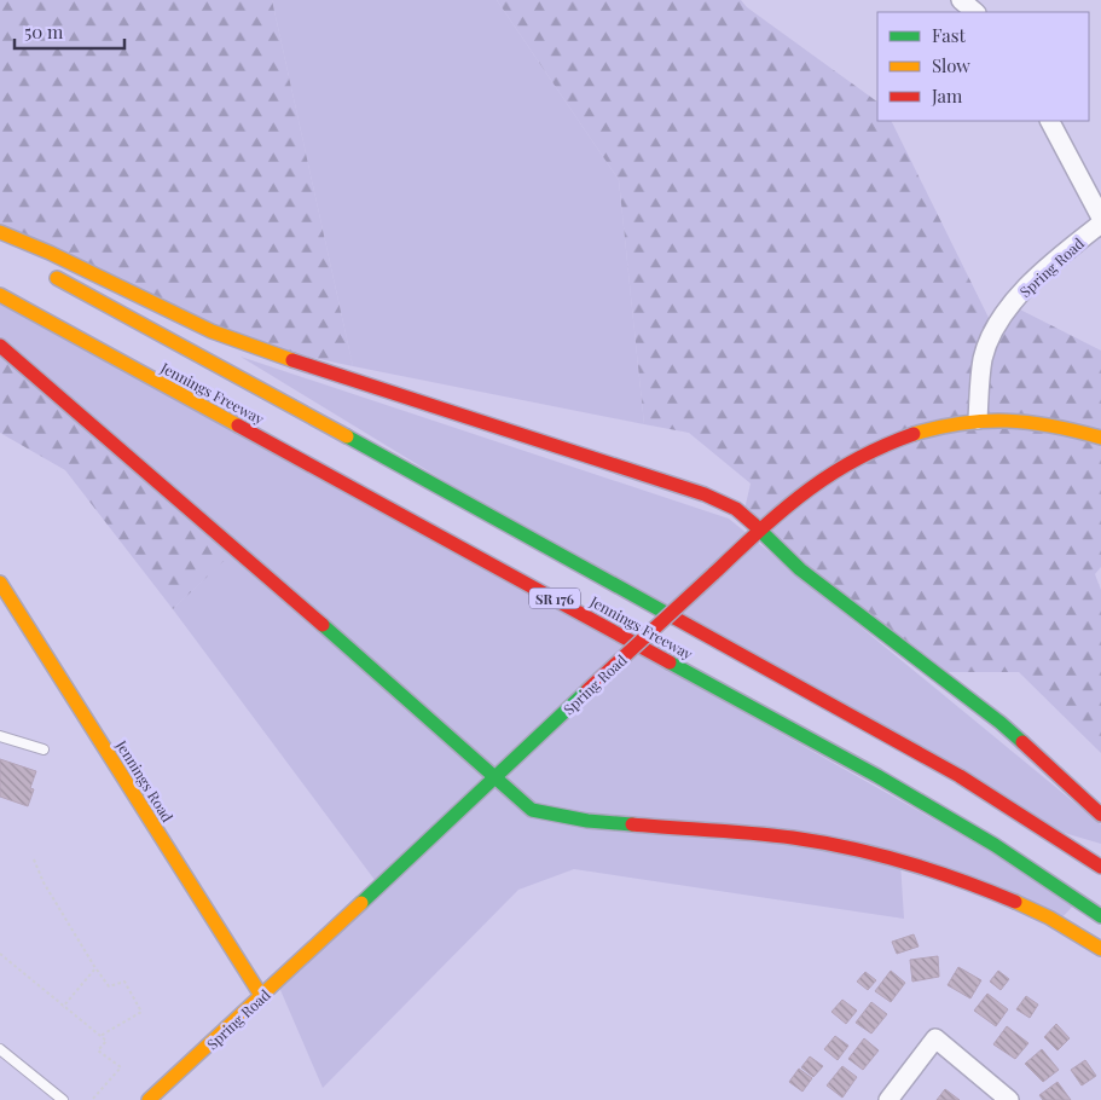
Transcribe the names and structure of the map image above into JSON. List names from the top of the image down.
{
  "streets": {
    "main road": [
      "Spring Road",
      "Jennings Freeway",
      "SR 176",
      "Jennings Road"
    ]
  },
  "crossings": [
    ["Spring Road", "Jennings Road"]
  ],
  "legend": ["Fast", "Slow", "Jam"],
  "scale_bar": "50 m"
}
